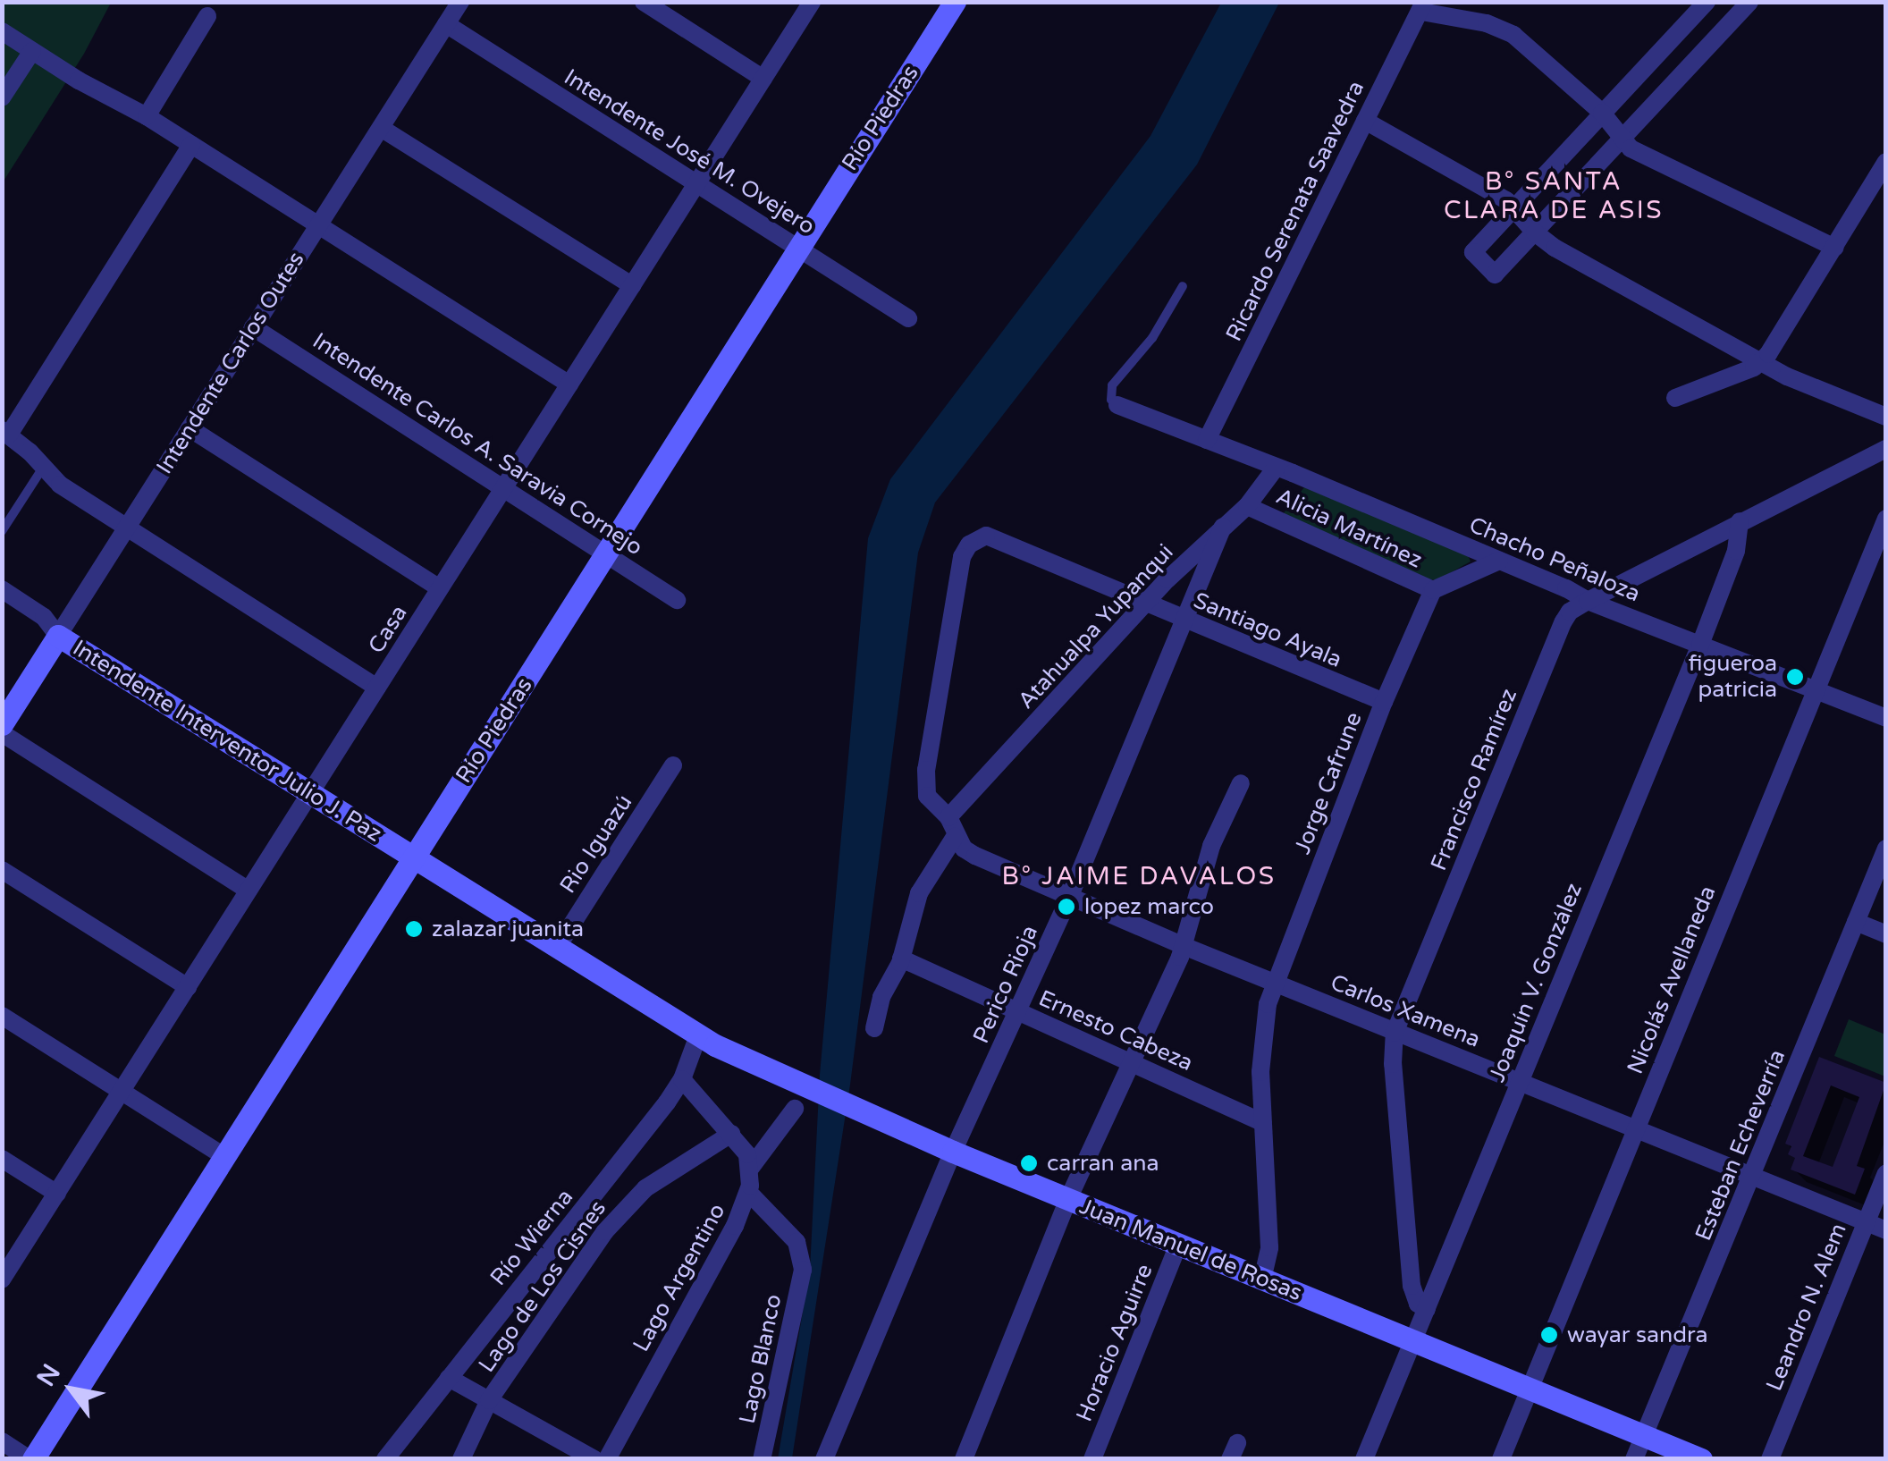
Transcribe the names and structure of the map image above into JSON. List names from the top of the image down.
{
  "streets": {
    "street": [
      "Río Piedras",
      "Intendente José M. Ovejero",
      "Ricardo Serenata Saavedra",
      "Intendente Carlos Outes",
      "Intendente Carlos A. Saravia Cornejo",
      "Alicia Martínez",
      "Chacho Peñaloza",
      "Atahualpa Yupanqui",
      "Casa",
      "Santiago Ayala",
      "Intendente Interventor Julio J. Paz",
      "Francisco Ramírez",
      "Jorge Cafrune",
      "Rio Iguazú",
      "Nicolás Avellaneda",
      "Joaquín V. González",
      "Perico Rioja",
      "Carlos Xamena",
      "Ernesto Cabeza",
      "Esteban Echeverría",
      "Río Wierna",
      "Juan Manuel de Rosas",
      "Lago Argentino",
      "Lago de Los Cisnes",
      "Leandro N. Alem",
      "Horacio Aguirre",
      "Lago Blanco"
    ]
  },
  "crossings": [
    ["Río Piedras", "Intendente José M. Ovejero"],
    ["Río Piedras", "Intendente Carlos A. Saravia Cornejo"],
    ["Río Piedras", "Intendente Interventor Julio J. Paz"],
    ["Río Piedras", "Juan Manuel de Rosas"],
    ["Intendente José M. Ovejero", "Intendente Carlos Outes"],
    ["Intendente José M. Ovejero", "Casa"],
    ["Ricardo Serenata Saavedra", "Chacho Peñaloza"],
    ["Intendente Carlos Outes", "Intendente Carlos A. Saravia Cornejo"],
    ["Intendente Carlos Outes", "Intendente Interventor Julio J. Paz"],
    ["Intendente Carlos A. Saravia Cornejo", "Casa"],
    ["Alicia Martínez", "Atahualpa Yupanqui"],
    ["Alicia Martínez", "Jorge Cafrune"],
    ["Chacho Peñaloza", "Atahualpa Yupanqui"],
    ["Chacho Peñaloza", "Francisco Ramírez"],
    ["Chacho Peñaloza", "Nicolás Avellaneda"],
    ["Chacho Peñaloza", "Joaquín V. González"],
    ["Atahualpa Yupanqui", "Santiago Ayala"],
    ["Atahualpa Yupanqui", "Perico Rioja"],
    ["Casa", "Intendente Interventor Julio J. Paz"],
    ["Santiago Ayala", "Jorge Cafrune"],
    ["Santiago Ayala", "Perico Rioja"],
    ["Intendente Interventor Julio J. Paz", "Juan Manuel de Rosas"],
    ["Francisco Ramírez", "Joaquín V. González"],
    ["Francisco Ramírez", "Carlos Xamena"],
    ["Jorge Cafrune", "Carlos Xamena"],
    ["Jorge Cafrune", "Ernesto Cabeza"],
    ["Jorge Cafrune", "Juan Manuel de Rosas"],
    ["Rio Iguazú", "Juan Manuel de Rosas"],
    ["Nicolás Avellaneda", "Carlos Xamena"],
    ["Nicolás Avellaneda", "Juan Manuel de Rosas"],
    ["Joaquín V. González", "Carlos Xamena"],
    ["Joaquín V. González", "Juan Manuel de Rosas"],
    ["Perico Rioja", "Carlos Xamena"],
    ["Perico Rioja", "Ernesto Cabeza"],
    ["Perico Rioja", "Juan Manuel de Rosas"],
    ["Carlos Xamena", "Esteban Echeverría"],
    ["Carlos Xamena", "Leandro N. Alem"],
    ["Esteban Echeverría", "Juan Manuel de Rosas"],
    ["Río Wierna", "Juan Manuel de Rosas"],
    ["Juan Manuel de Rosas", "Horacio Aguirre"],
    ["Lago Argentino", "Lago Blanco"]
  ],
  "districts": ["B° SANTA CLARA DE ASIS", "B° JAIME DAVALOS"],
  "places": [
    "figueroa patricia",
    "lopez marco",
    "zalazar juanita",
    "carran ana",
    "wayar sandra"
  ],
  "north": "top left"
}
